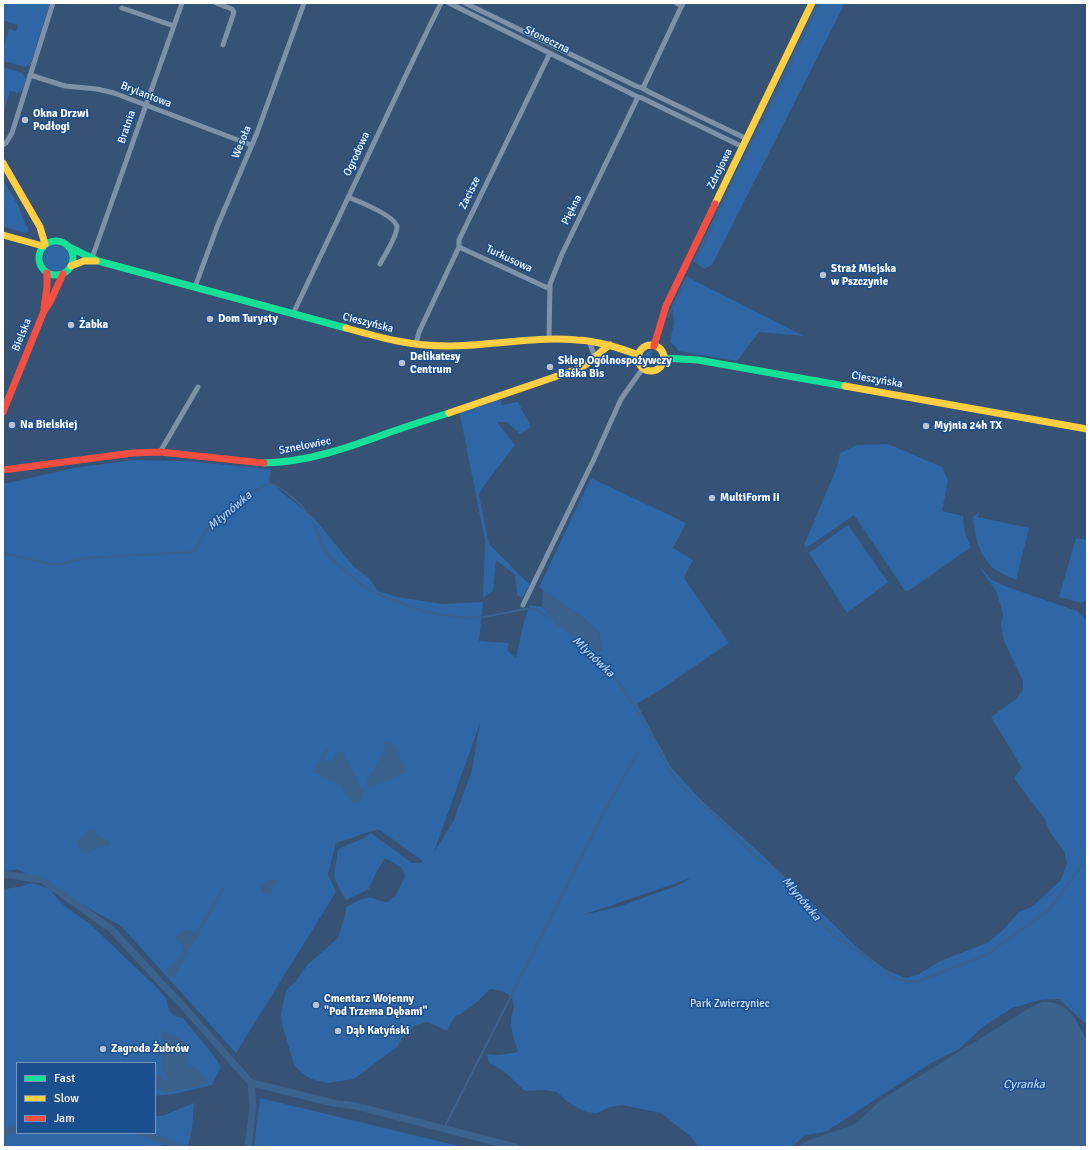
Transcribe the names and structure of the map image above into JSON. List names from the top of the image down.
{
  "streets": {
    "main road": [
      "Zdrojowa",
      "Cieszyńska",
      "Bielska",
      "Sznelowiec"
    ],
    "street": [
      "Słoneczna",
      "Brylantowa",
      "Bratnia",
      "Wesoła",
      "Ogrodowa",
      "Zacisze",
      "Piękna",
      "Turkusowa"
    ]
  },
  "crossings": [
    ["Słoneczna", "Zdrojowa"],
    ["Słoneczna", "Zacisze"],
    ["Słoneczna", "Piękna"],
    ["Brylantowa", "Bratnia"],
    ["Brylantowa", "Wesoła"],
    ["Bratnia", "Cieszyńska"],
    ["Wesoła", "Cieszyńska"],
    ["Ogrodowa", "Cieszyńska"],
    ["Zdrojowa", "Cieszyńska"],
    ["Zacisze", "Turkusowa"],
    ["Zacisze", "Cieszyńska"],
    ["Piękna", "Turkusowa"],
    ["Piękna", "Cieszyńska"],
    ["Cieszyńska", "Bielska"],
    ["Cieszyńska", "Sznelowiec"]
  ],
  "water": ["Młynówka", "Cyranka"],
  "parks": ["Park Zwierzyniec"],
  "places": [
    "Okna Drzwi Podłogi",
    "Straż Miejska w Pszczynie",
    "Dom Turysty",
    "Żabka",
    "Delikatesy Centrum",
    "Sklep Ogólnospożywczy Baśka Bis",
    "Na Bielskiej",
    "Myjnia 24h TX",
    "MultiForm II",
    "Cmentarz Wojenny \"Pod Trzema Dębami\"",
    "Dąb Katyński",
    "Zagroda Żubrów"
  ],
  "legend": ["Fast", "Slow", "Jam"]
}
